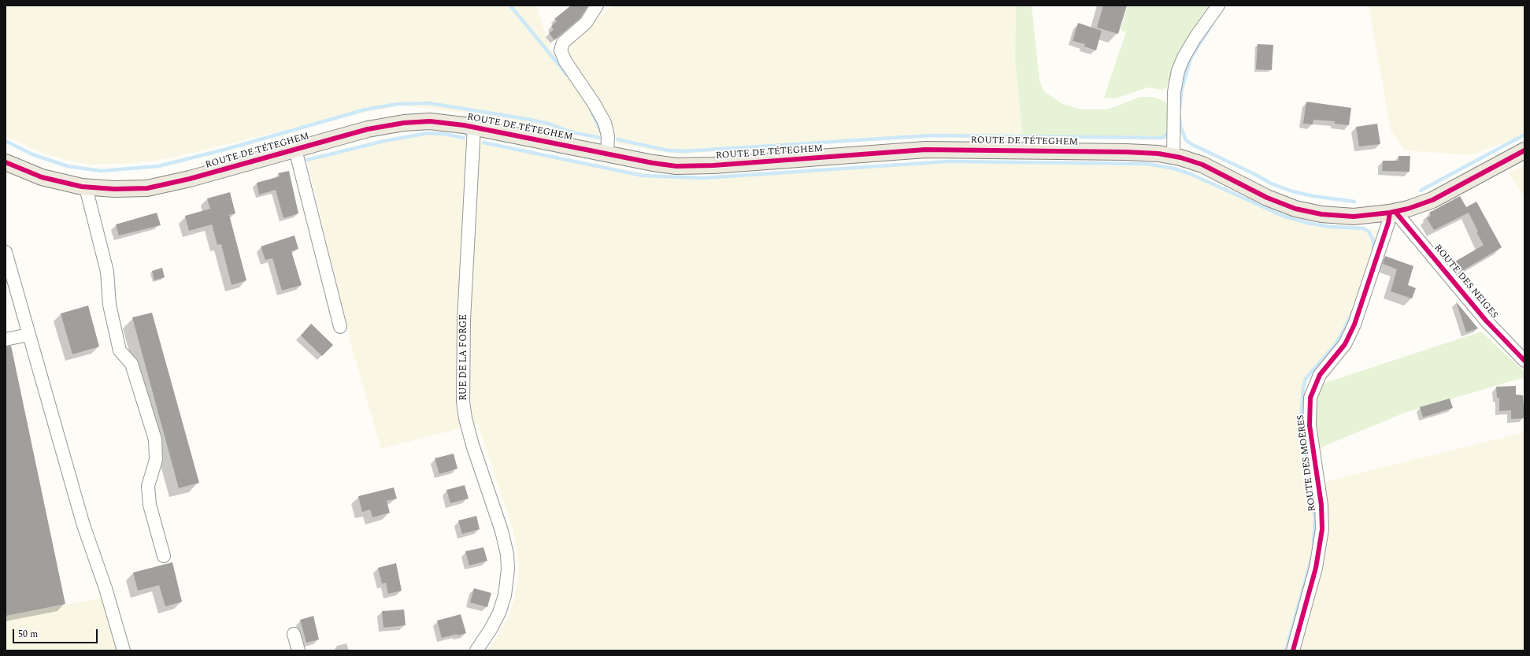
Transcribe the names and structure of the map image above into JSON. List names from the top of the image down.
{
  "streets": {
    "main road": ["ROUTE DE TÉTEGHEM"],
    "street": ["ROUTE DES NEIGES", "RUE DE LA FORGE", "ROUTE DES MOËRES"]
  },
  "crossings": [
    ["ROUTE DE TÉTEGHEM", "ROUTE DES NEIGES"],
    ["ROUTE DE TÉTEGHEM", "RUE DE LA FORGE"],
    ["ROUTE DE TÉTEGHEM", "ROUTE DES MOËRES"],
    ["ROUTE DES NEIGES", "ROUTE DES MOËRES"]
  ],
  "scale_bar": "50 m"
}
